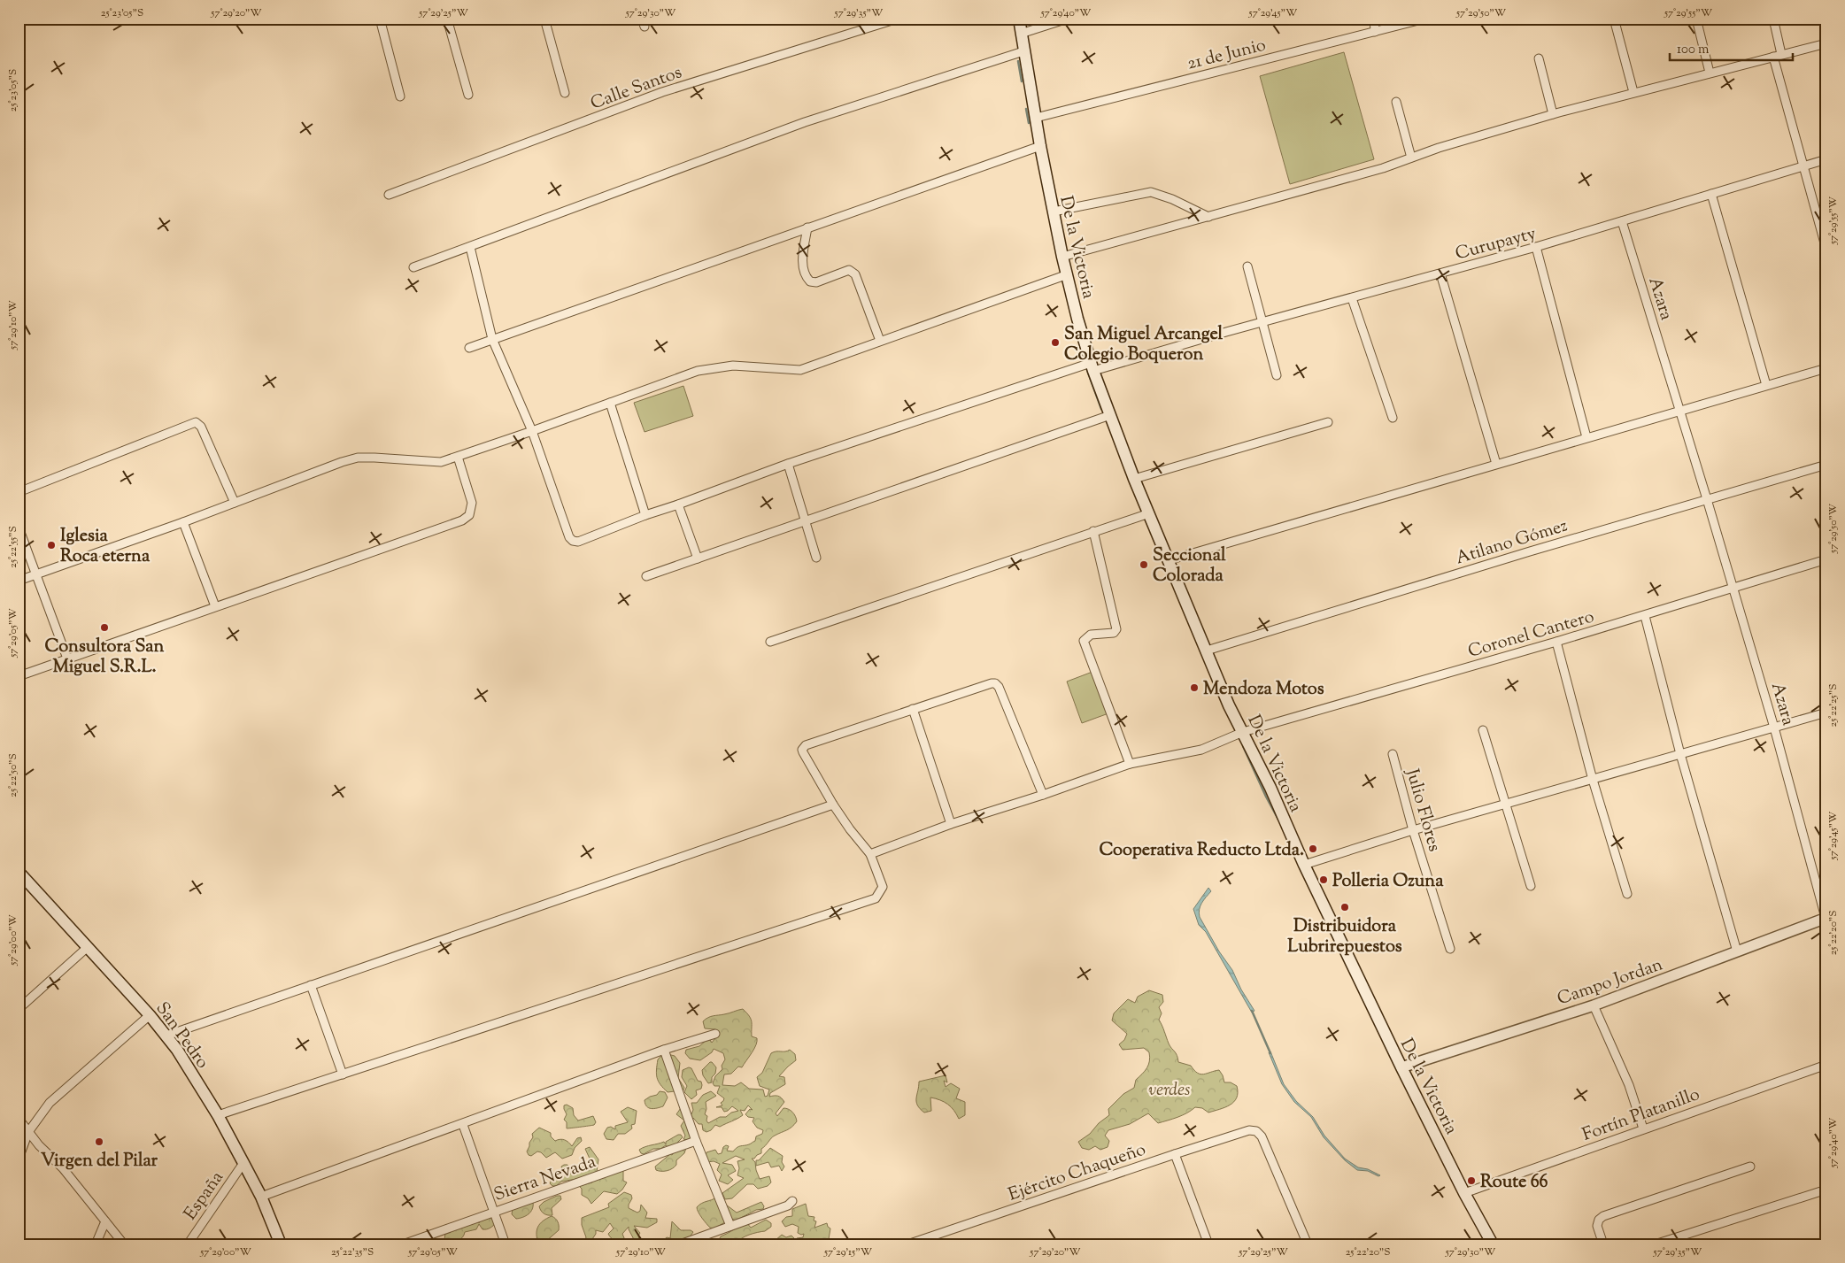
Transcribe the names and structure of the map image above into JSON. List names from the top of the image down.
{
  "streets": {
    "main road": ["De la Victoria", "San Pedro"],
    "street": [
      "21 de Junio",
      "Calle Santos",
      "Curupayty",
      "Azara",
      "Atilano Gómez",
      "Coronel Cantero",
      "Julio Flores",
      "Campo Jordan",
      "Fortín Platanillo",
      "Ejército Chaqueño",
      "Sierra Nevada",
      "España"
    ]
  },
  "crossings": [
    ["21 de Junio", "De la Victoria"],
    ["Curupayty", "De la Victoria"],
    ["Curupayty", "Azara"],
    ["De la Victoria", "Atilano Gómez"],
    ["De la Victoria", "Coronel Cantero"],
    ["De la Victoria", "Campo Jordan"],
    ["De la Victoria", "Fortín Platanillo"],
    ["Azara", "Atilano Gómez"],
    ["Azara", "Coronel Cantero"],
    ["Azara", "Campo Jordan"],
    ["San Pedro", "España"]
  ],
  "parks": ["verdes"],
  "places": [
    "San Miguel Arcangel Colegio Boqueron",
    "Iglesia Roca eterna",
    "Seccional Colorada",
    "Consultora San Miguel S.R.L.",
    "Mendoza Motos",
    "Cooperativa Reducto Ltda.",
    "Polleria Ozuna",
    "Distribuidora Lubrirepuestos",
    "Virgen del Pilar",
    "Route 66"
  ],
  "scale_bar": "100 m",
  "coordinates": [
    "25°23'05\"S",
    "57°29'20\"W",
    "57°29'25\"W",
    "57°29'30\"W",
    "57°29'35\"W",
    "57°29'40\"W",
    "57°29'45\"W",
    "57°29'50\"W",
    "57°29'55\"W",
    "57°29'10\"W",
    "25°22'55\"S",
    "57°29'05\"W",
    "25°22'25\"S",
    "25°22'50\"S",
    "25°22'20\"S",
    "57°29'00\"W",
    "25°22'35\"S",
    "57°29'15\"W"
  ]
}
